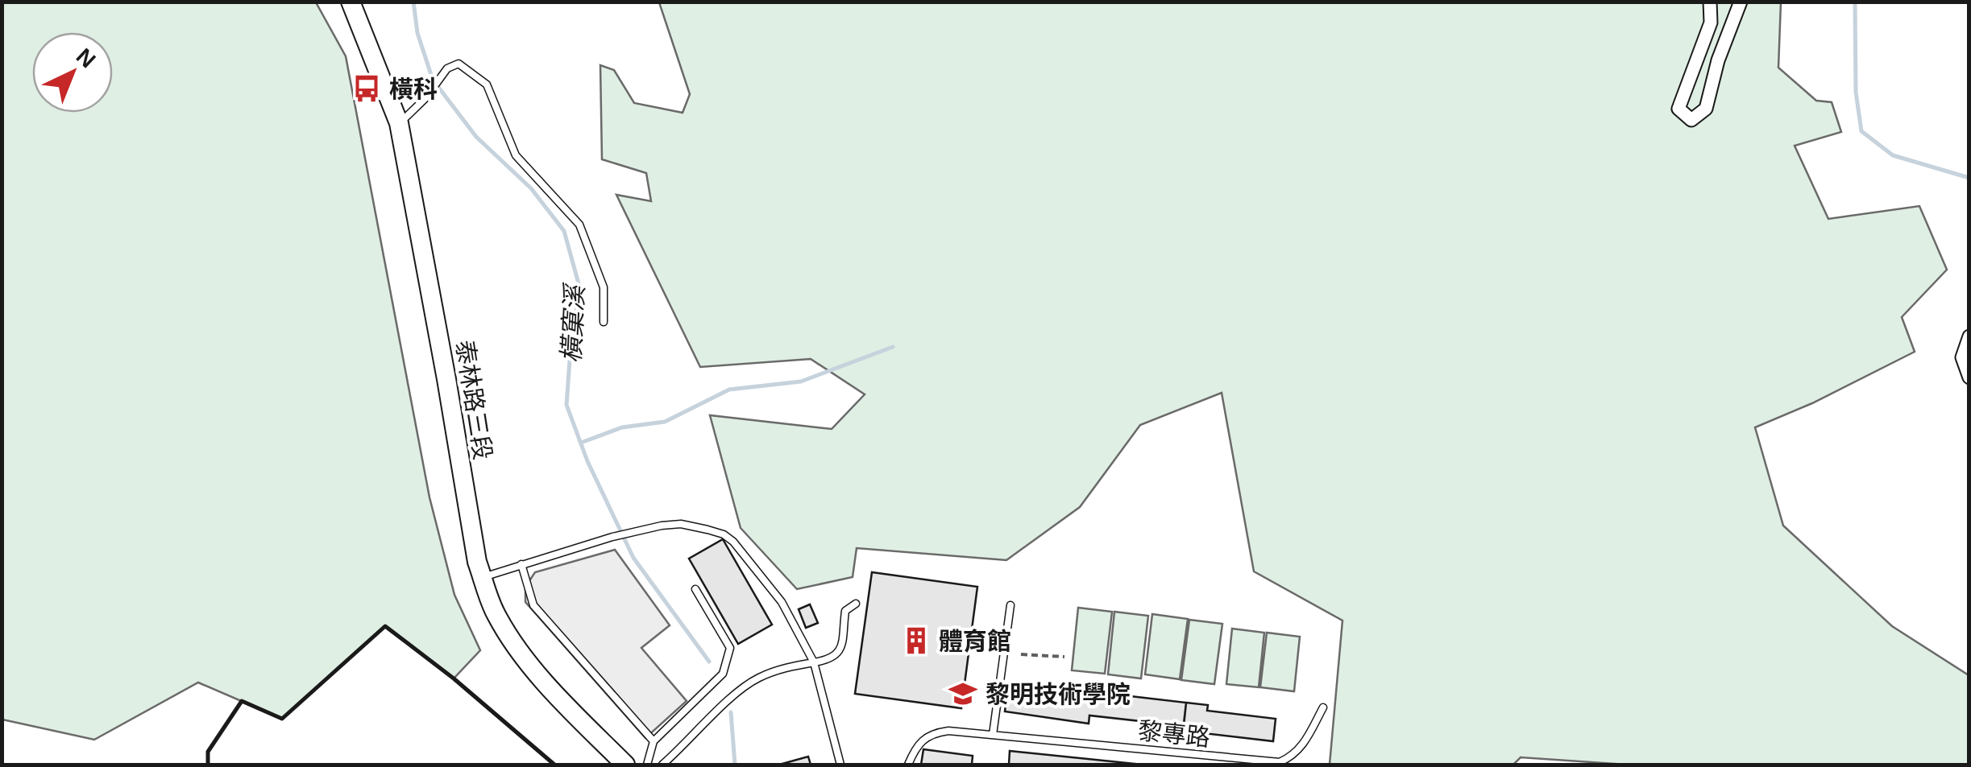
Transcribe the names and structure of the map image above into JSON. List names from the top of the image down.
{
  "streets": {
    "main road": ["泰林路三段"],
    "lane": ["黎專路"]
  },
  "water": ["橫窠溪"],
  "places": {
    "bus stop": ["橫科"],
    "building": ["體育館"],
    "school or university": ["黎明技術學院"]
  },
  "north": "top right"
}
